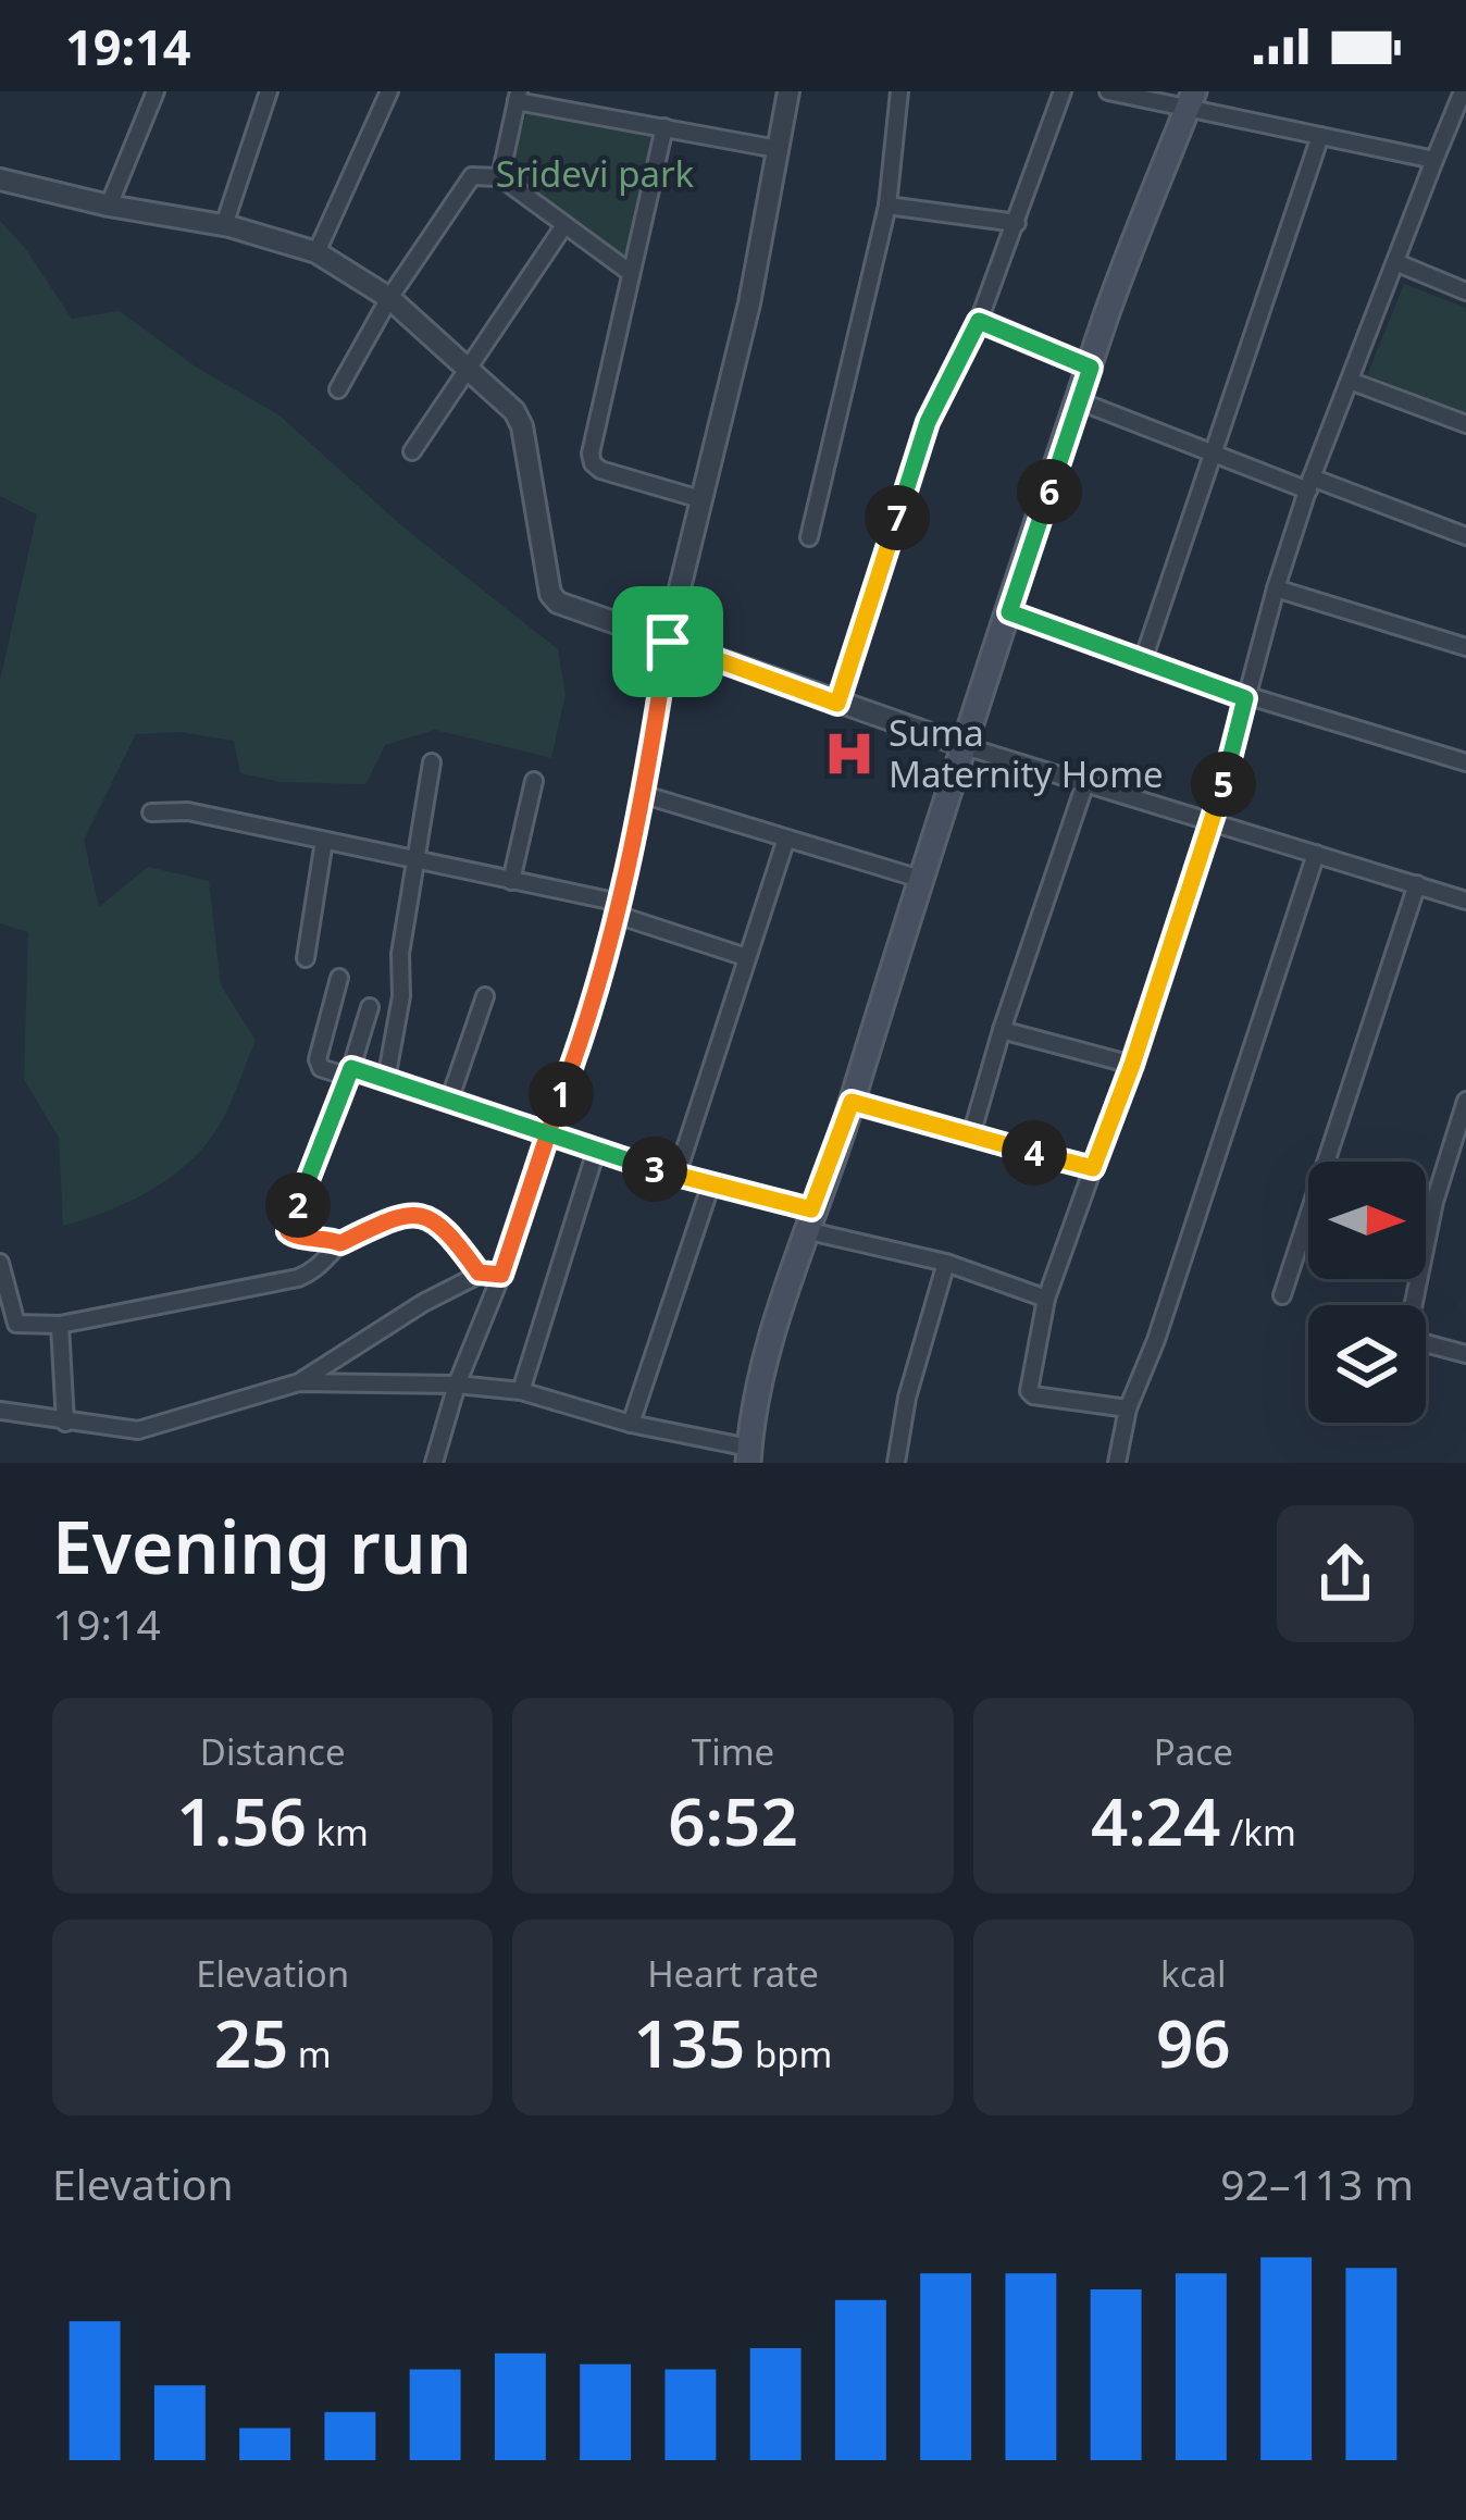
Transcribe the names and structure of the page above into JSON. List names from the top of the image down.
{
  "parks": ["Sridevi park"],
  "places": {
    "hospital": ["Suma Maternity Home"]
  },
  "north": "right",
  "page": {
    "status": "19:14",
    "pins": [
      "6",
      "7",
      "5",
      "1",
      "4",
      "3",
      "2"
    ],
    "heading": ["Evening run", "19:14"],
    "stats": [
      ["Distance", "1.56 km"],
      ["Time", "6:52"],
      ["Pace", "4:24 /km"],
      ["Elevation", "25 m"],
      ["Heart rate", "135 bpm"],
      ["kcal", "96"]
    ],
    "chart": ["Elevation", "92–113 m"]
  }
}
